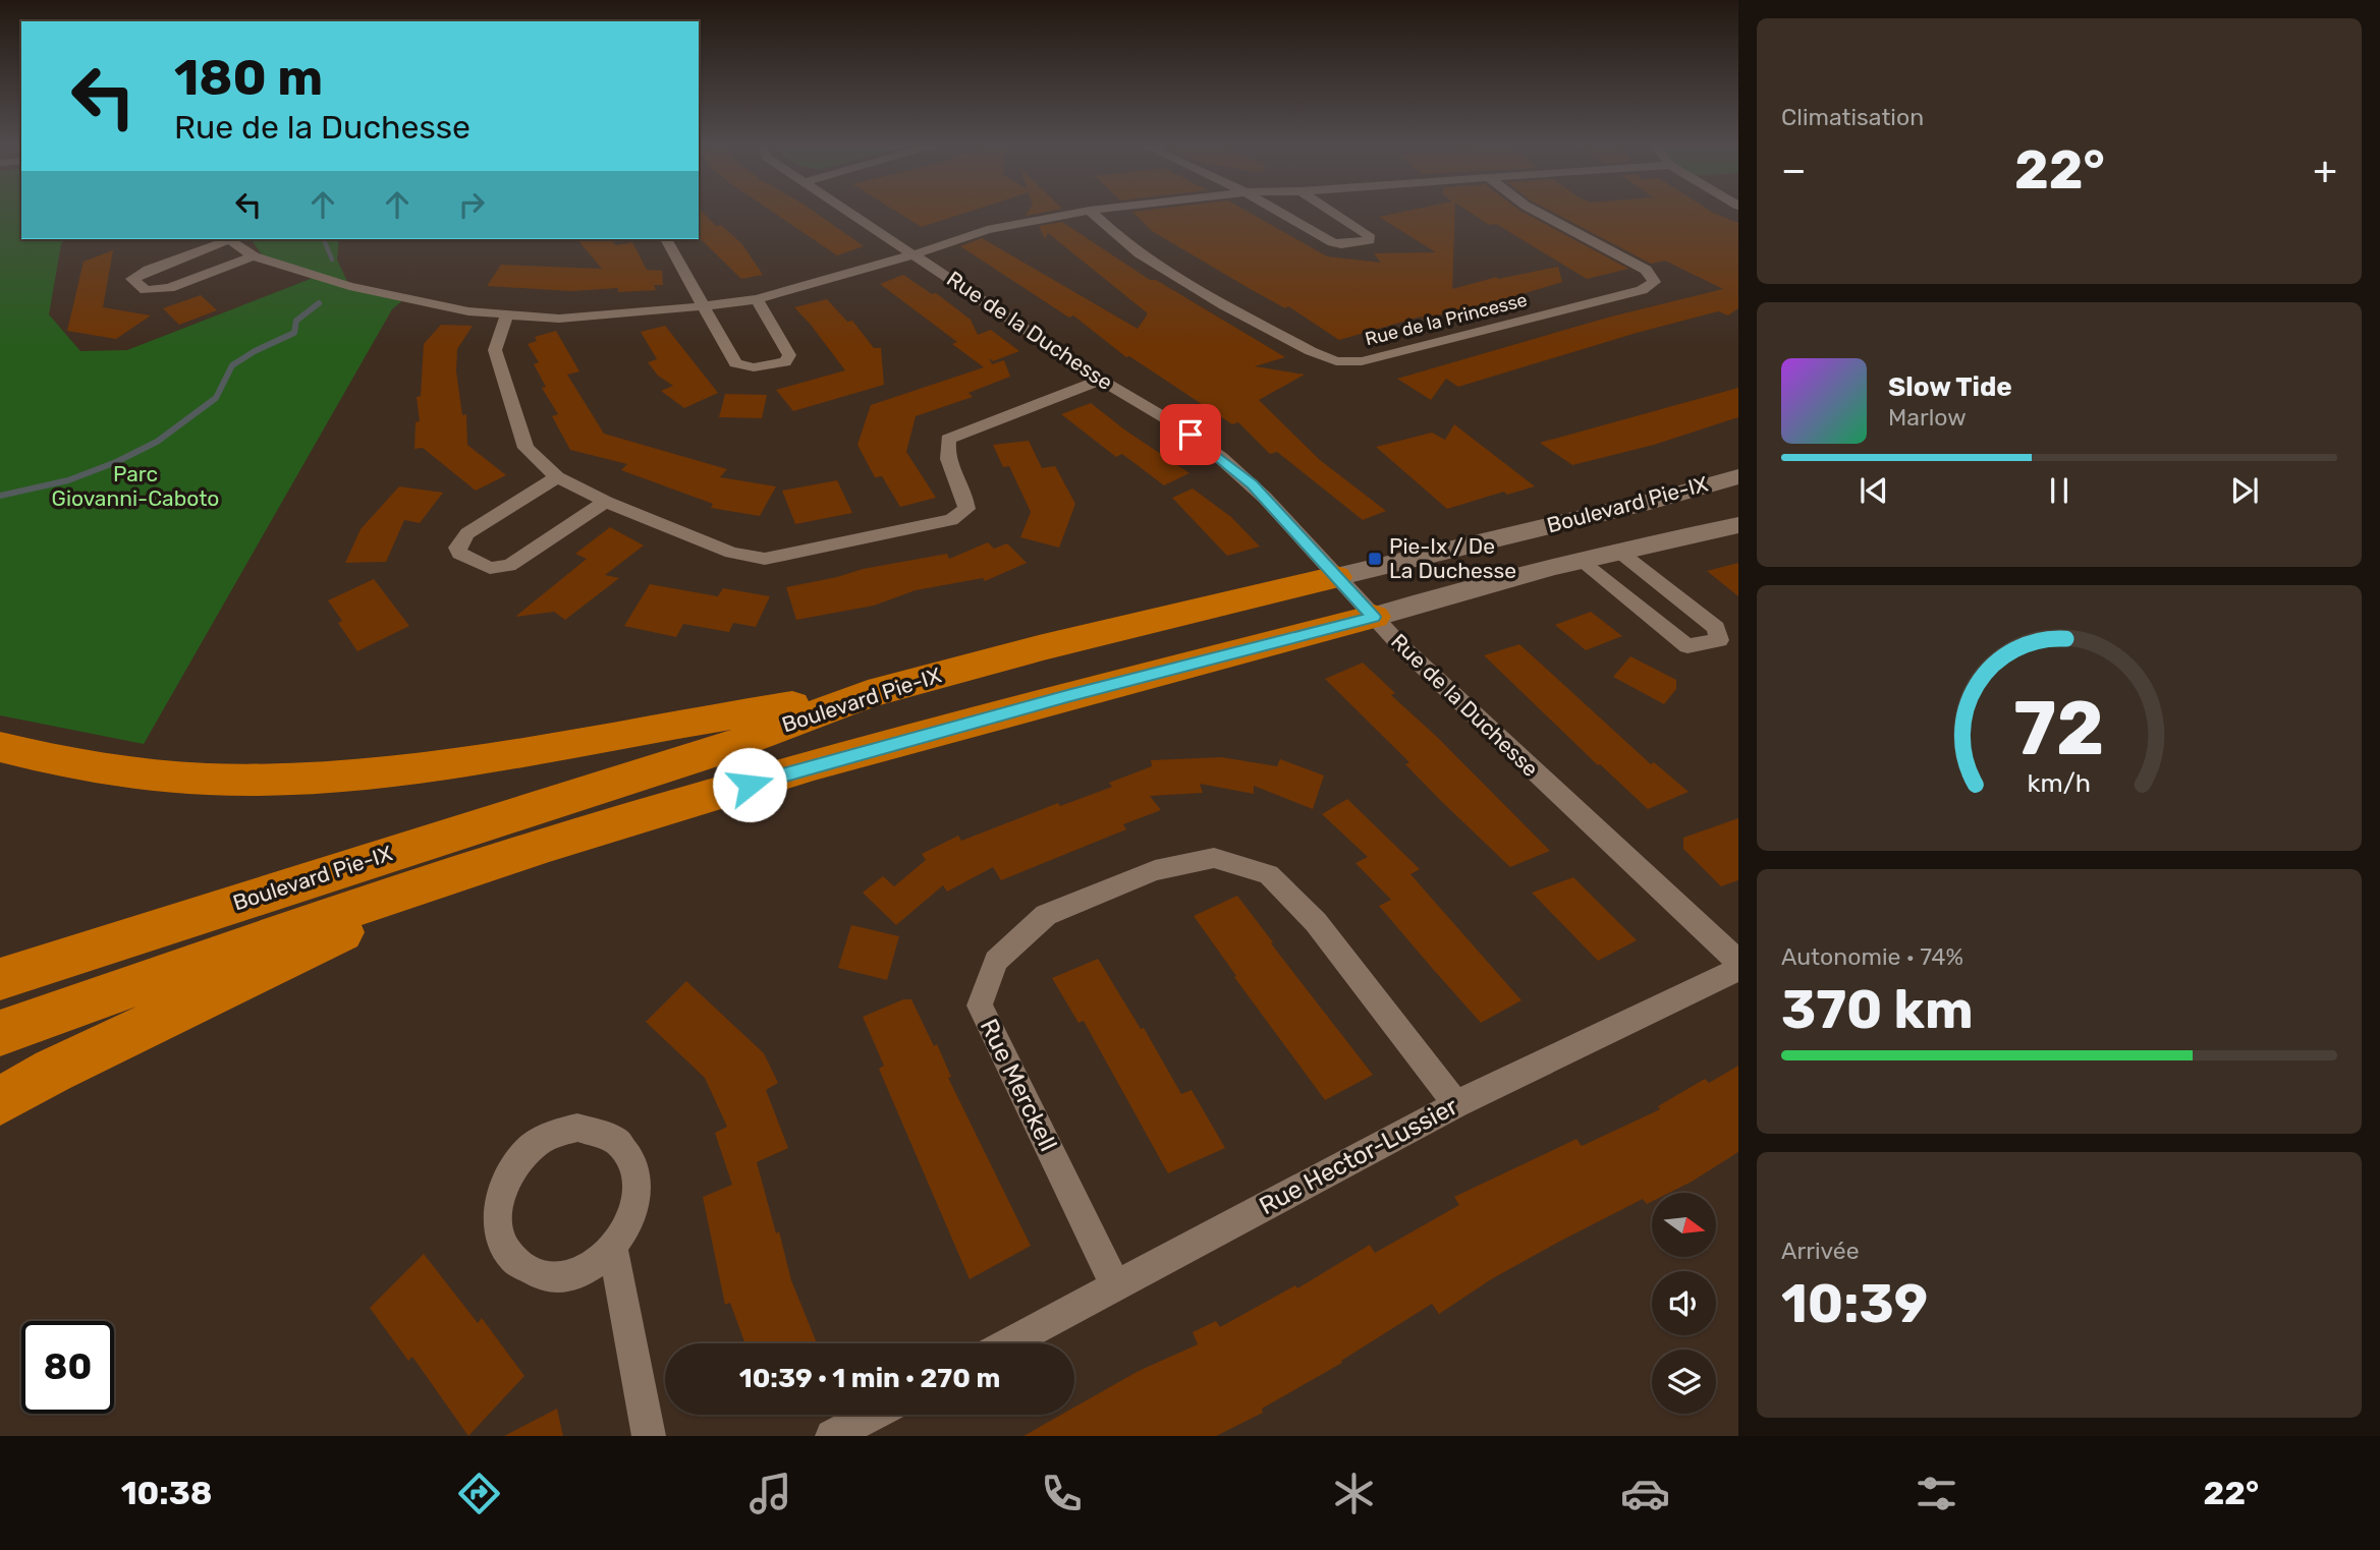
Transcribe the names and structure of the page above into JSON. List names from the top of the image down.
{
  "streets": {
    "highway": ["Boulevard Pie-IX"],
    "street": [
      "Rue de la Princesse",
      "Rue de la Duchesse",
      "Rue Merckell",
      "Rue Hector-Lussier"
    ]
  },
  "crossings": [
    ["Rue de la Duchesse", "Boulevard Pie-IX"],
    ["Rue Merckell", "Rue Hector-Lussier"]
  ],
  "parks": ["Parc Giovanni-Caboto"],
  "places": {
    "transit": ["Pie-Ix / De La Duchesse"]
  },
  "north": "right",
  "page": {
    "tile": [
      "Climatisation",
      ["Autonomie · 74%", "370 km"],
      ["Arrivée", "10:39"]
    ],
    "turn": ["180 m", "Rue de la Duchesse"],
    "heat": ["−", "22°", "+"],
    "song": ["Slow Tide", "Marlow"],
    "limit": "80",
    "trip": "10:39 · 1 min · 270 m",
    "tabs": ["10:38", "22°"],
    "gauge": ["72", "km/h"]
  }
}
